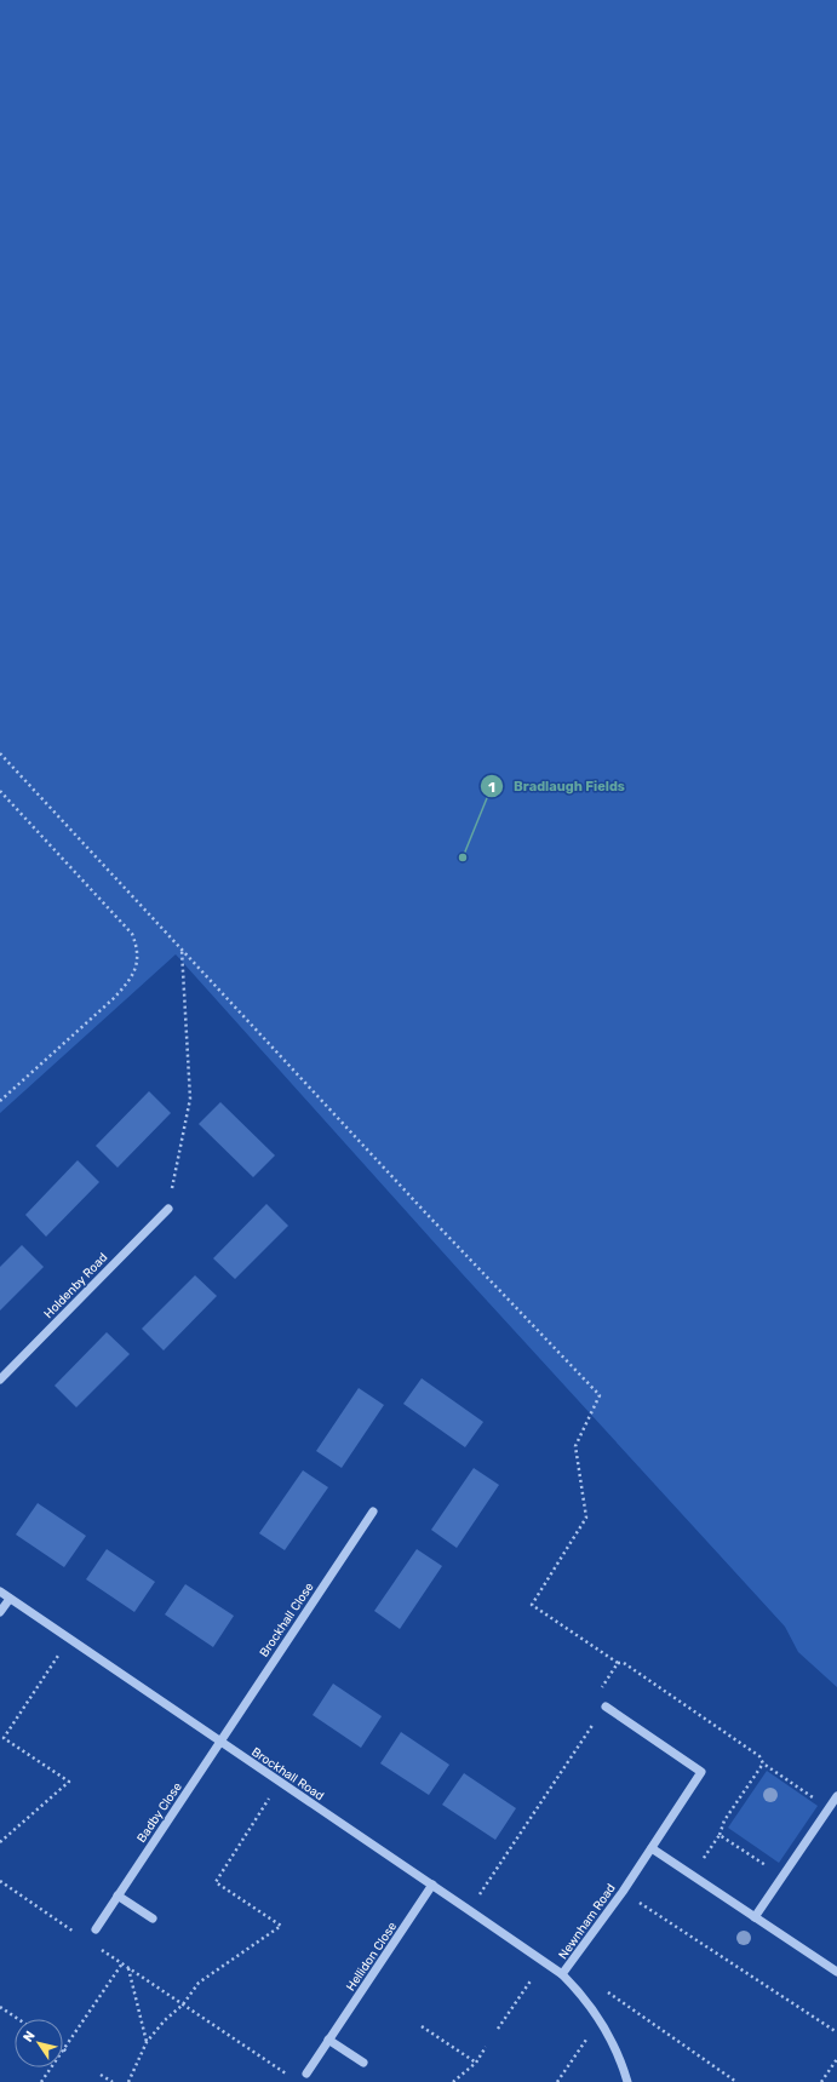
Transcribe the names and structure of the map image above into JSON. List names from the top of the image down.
{
  "streets": {
    "street": [
      "Holdenby Road",
      "Brockhall Close",
      "Brockhall Road",
      "Badby Close",
      "Newnham Road",
      "Hellidon Close"
    ]
  },
  "crossings": [
    ["Brockhall Close", "Brockhall Road"],
    ["Brockhall Close", "Badby Close"],
    ["Brockhall Road", "Badby Close"],
    ["Brockhall Road", "Newnham Road"],
    ["Brockhall Road", "Hellidon Close"]
  ],
  "places": ["Bradlaugh Fields"],
  "north": "top left"
}
